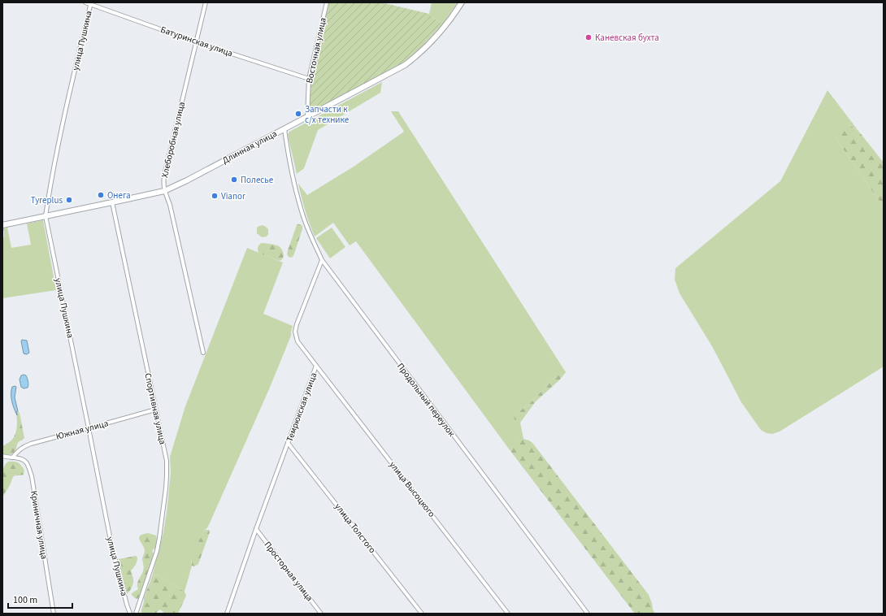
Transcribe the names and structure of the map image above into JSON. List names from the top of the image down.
{
  "streets": {
    "street": [
      "улица Пушкина",
      "Батуринская улица",
      "Восточная улица",
      "Хлеборобная улица",
      "Длинная улица",
      "Продольный переулок",
      "Темрюкская улица",
      "Спортивная улица",
      "Южная улица",
      "улица Высоцкого",
      "Криничная улица",
      "улица Толстого",
      "Просторная улица"
    ]
  },
  "crossings": [
    ["улица Пушкина", "Батуринская улица"],
    ["улица Пушкина", "Длинная улица"],
    ["улица Пушкина", "Южная улица"],
    ["Батуринская улица", "Восточная улица"],
    ["Батуринская улица", "Хлеборобная улица"],
    ["Восточная улица", "Длинная улица"],
    ["Хлеборобная улица", "Длинная улица"],
    ["Длинная улица", "Спортивная улица"],
    ["Продольный переулок", "Темрюкская улица"],
    ["Темрюкская улица", "улица Высоцкого"],
    ["Темрюкская улица", "улица Толстого"],
    ["Темрюкская улица", "Просторная улица"],
    ["Спортивная улица", "Южная улица"],
    ["Южная улица", "Криничная улица"]
  ],
  "places": [
    "Каневская бухта",
    "Запчасти к с/х технике",
    "Полесье",
    "Онега",
    "Vianor",
    "Tyreplus"
  ],
  "scale_bar": "100 m"
}
